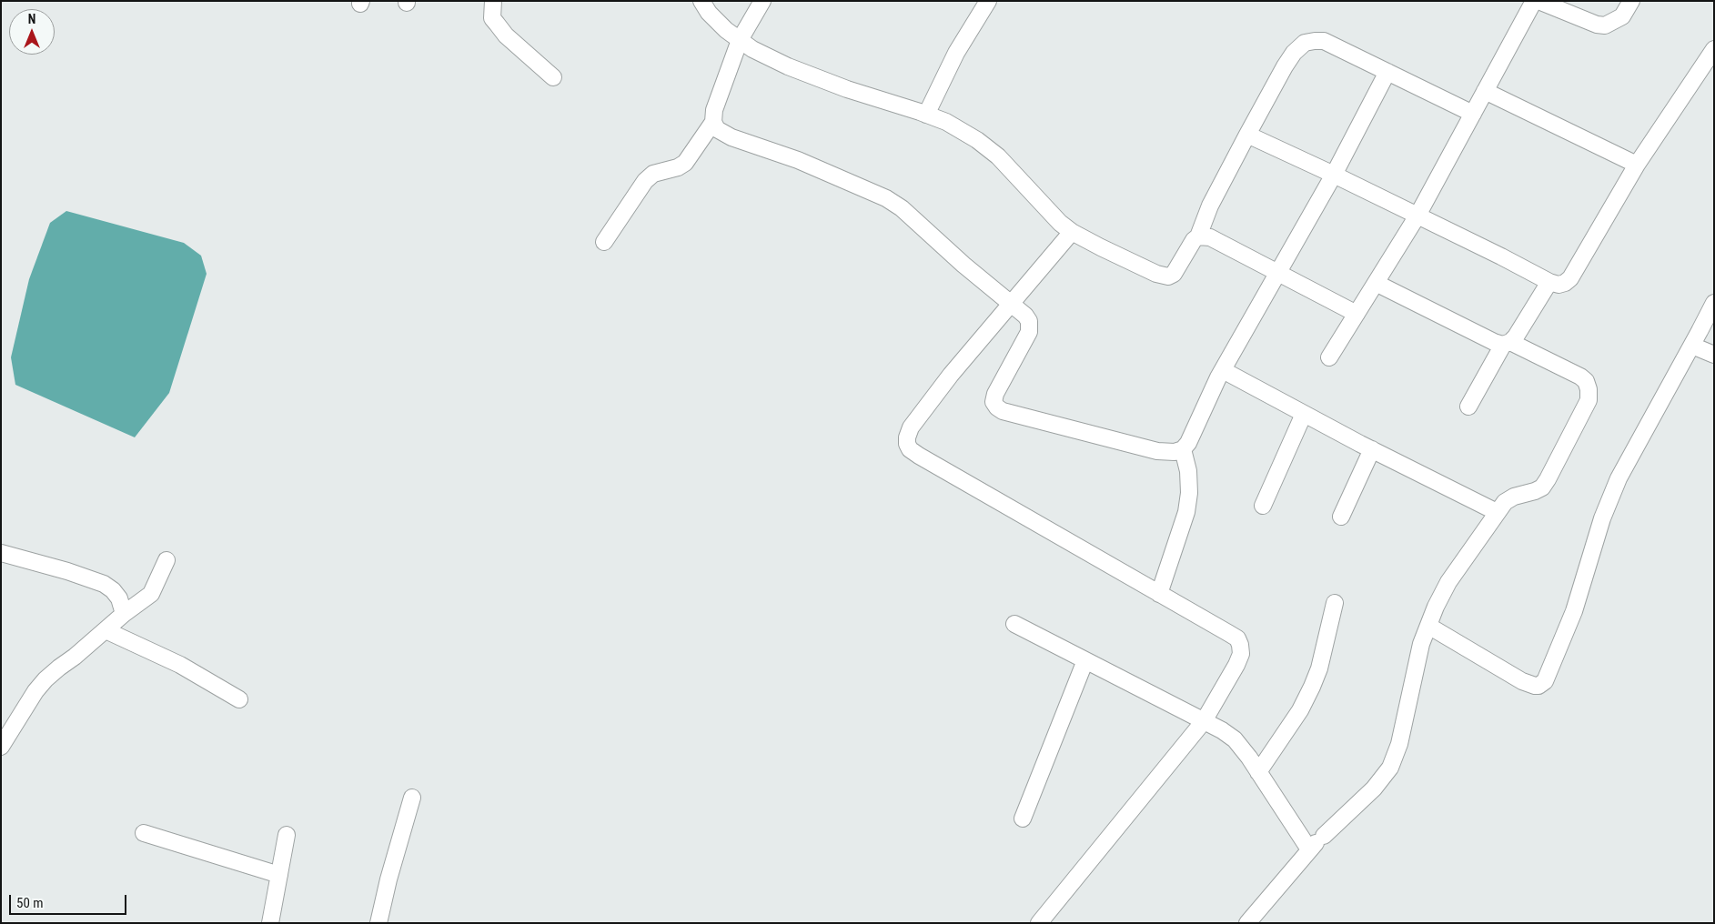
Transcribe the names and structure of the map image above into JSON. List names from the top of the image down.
{
  "scale_bar": "50 m",
  "north": "top"
}
